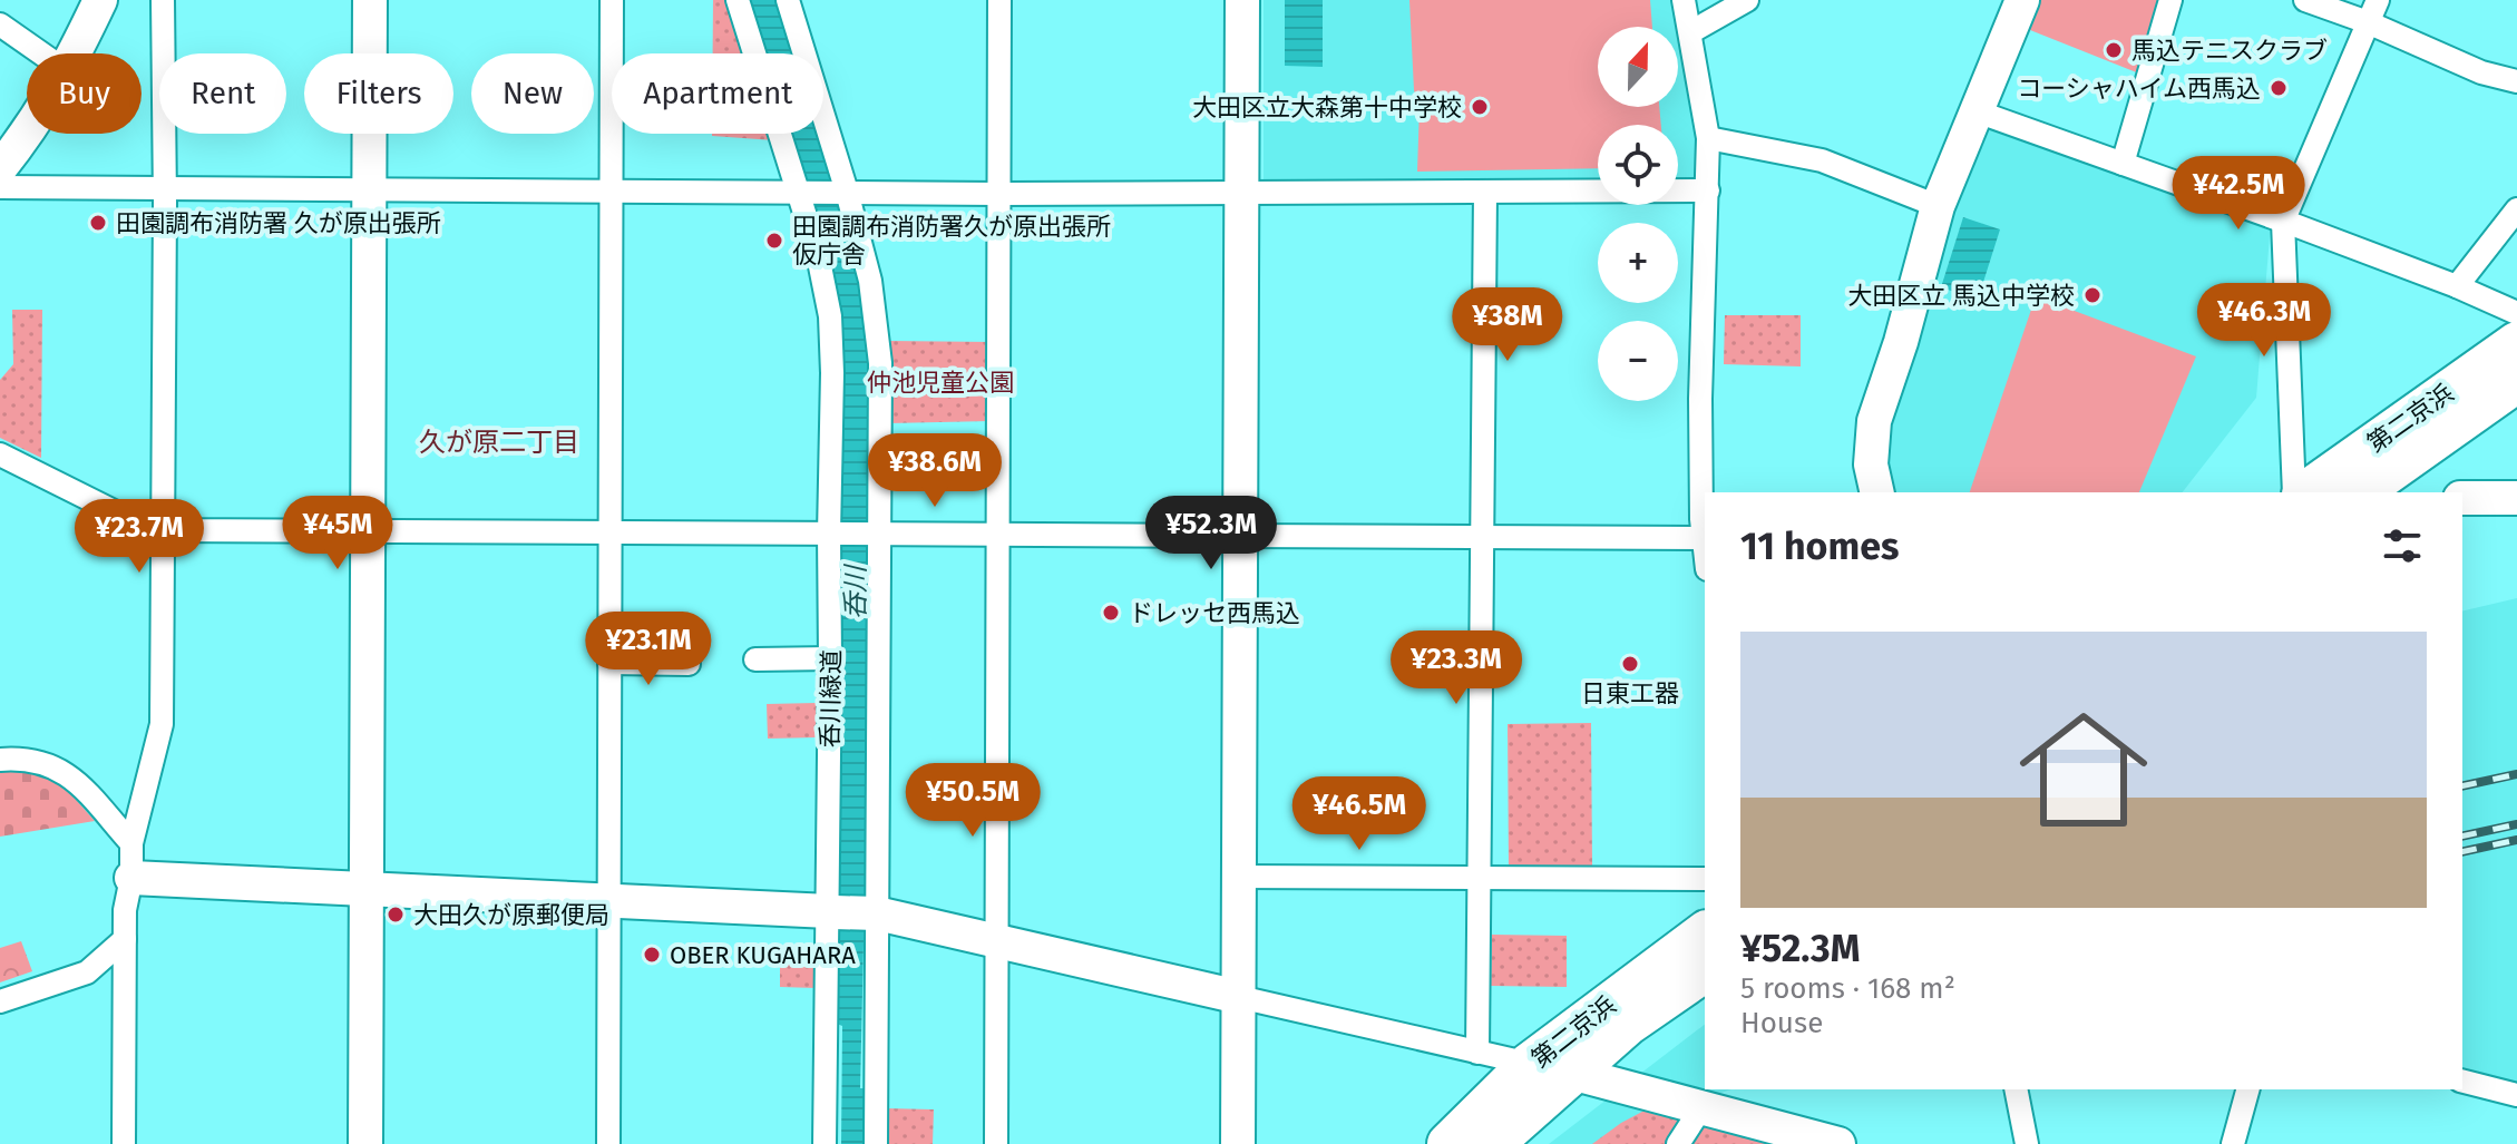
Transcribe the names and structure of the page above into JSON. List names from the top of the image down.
{
  "streets": {
    "highway": ["第二京浜"],
    "street": ["呑川緑道"]
  },
  "districts": ["久が原二丁目"],
  "water": ["呑川"],
  "parks": ["仲池児童公園"],
  "places": [
    "馬込テニスクラブ",
    "コーシャハイム西馬込",
    "大田区立大森第十中学校",
    "田園調布消防署 久が原出張所",
    "田園調布消防署久が原出張所 仮庁舎",
    "大田区立 馬込中学校",
    "ドレッセ西馬込",
    "日東工器",
    "大田久が原郵便局",
    "OBER KUGAHARA"
  ],
  "north": "top",
  "page": {
    "map_buttons": ["+", "−"],
    "chip": [
      "Buy",
      "Rent",
      "Filters",
      "New",
      "Apartment"
    ],
    "price": [
      "¥42.5M",
      "¥46.3M",
      "¥38M",
      "¥38.6M",
      "¥45M",
      "¥52.3M",
      "¥23.7M",
      "¥23.1M",
      "¥23.3M",
      "¥50.5M",
      "¥46.5M"
    ],
    "heading": "11 homes",
    "list": [
      {
        "name": "¥52.3M",
        "note": "5 rooms · 168 m² · House"
      }
    ]
  }
}
